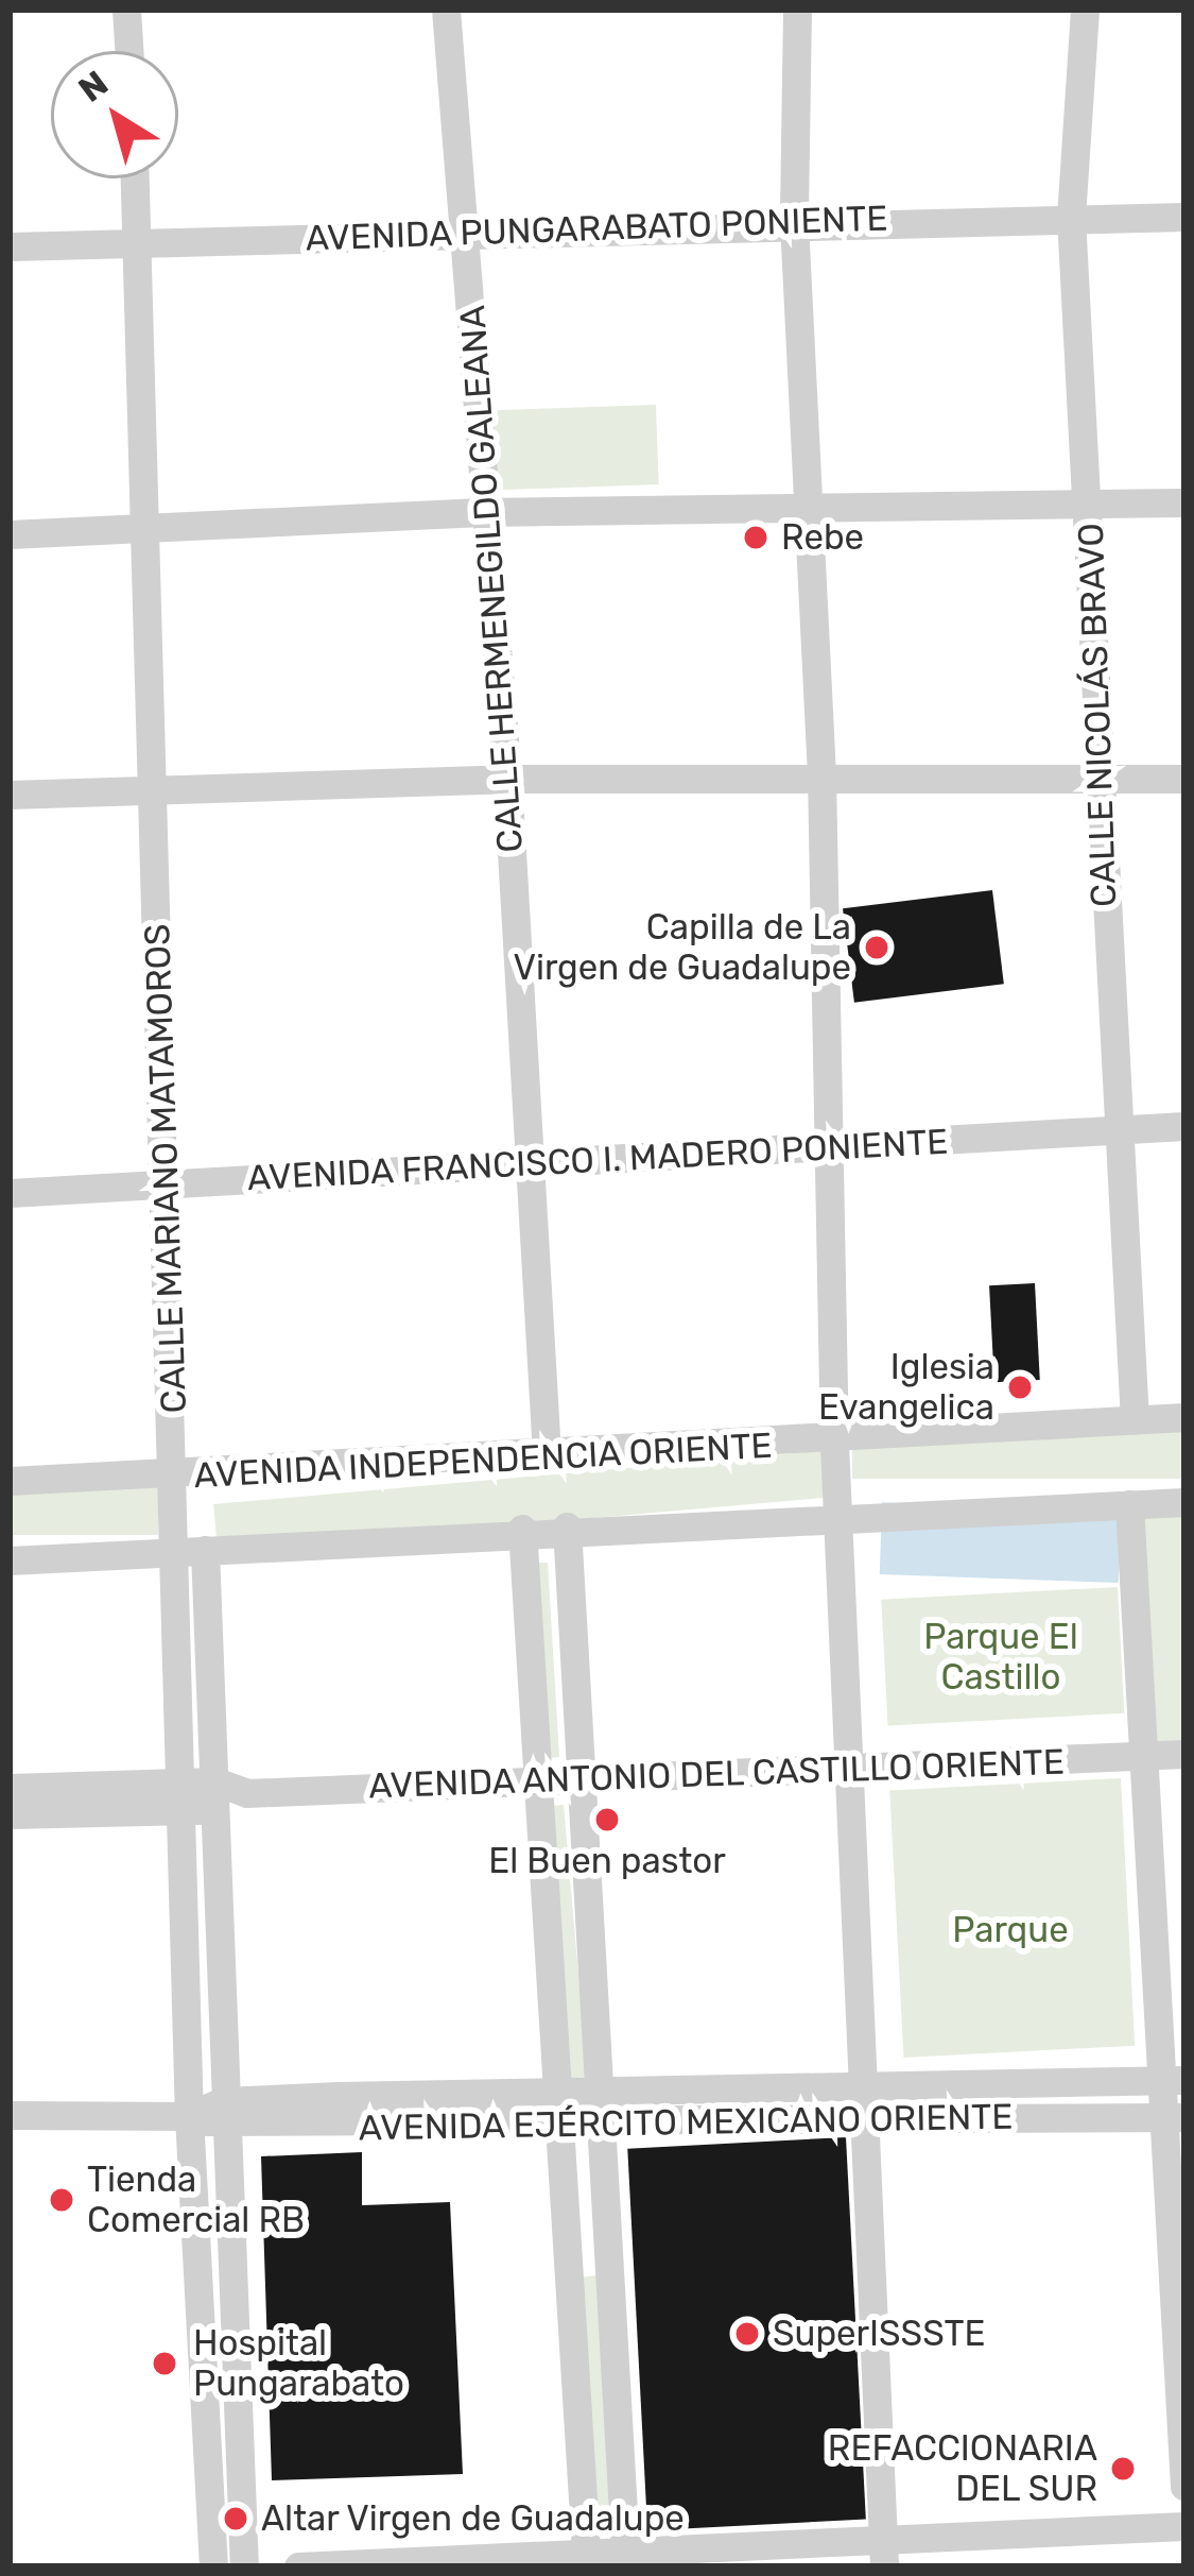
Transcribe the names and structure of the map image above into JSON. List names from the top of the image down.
{
  "streets": {
    "street": [
      "AVENIDA PUNGARABATO PONIENTE",
      "CALLE HERMENEGILDO GALEANA",
      "CALLE NICOLÁS BRAVO",
      "AVENIDA FRANCISCO I. MADERO PONIENTE",
      "CALLE MARIANO MATAMOROS",
      "AVENIDA INDEPENDENCIA ORIENTE",
      "AVENIDA ANTONIO DEL CASTILLO ORIENTE",
      "AVENIDA EJÉRCITO MEXICANO ORIENTE"
    ]
  },
  "crossings": [
    ["AVENIDA PUNGARABATO PONIENTE", "CALLE HERMENEGILDO GALEANA"],
    ["AVENIDA PUNGARABATO PONIENTE", "CALLE NICOLÁS BRAVO"],
    ["AVENIDA PUNGARABATO PONIENTE", "CALLE MARIANO MATAMOROS"],
    ["CALLE HERMENEGILDO GALEANA", "AVENIDA FRANCISCO I. MADERO PONIENTE"],
    ["CALLE HERMENEGILDO GALEANA", "AVENIDA INDEPENDENCIA ORIENTE"],
    ["CALLE NICOLÁS BRAVO", "AVENIDA FRANCISCO I. MADERO PONIENTE"],
    ["CALLE NICOLÁS BRAVO", "AVENIDA INDEPENDENCIA ORIENTE"],
    ["AVENIDA FRANCISCO I. MADERO PONIENTE", "CALLE MARIANO MATAMOROS"],
    ["CALLE MARIANO MATAMOROS", "AVENIDA INDEPENDENCIA ORIENTE"],
    ["CALLE MARIANO MATAMOROS", "AVENIDA ANTONIO DEL CASTILLO ORIENTE"],
    ["CALLE MARIANO MATAMOROS", "AVENIDA EJÉRCITO MEXICANO ORIENTE"]
  ],
  "parks": ["Parque El Castillo", "Parque"],
  "places": [
    "Rebe",
    "Capilla de La Virgen de Guadalupe",
    "Iglesia Evangelica",
    "El Buen pastor",
    "Tienda Comercial RB",
    "SuperISSSTE",
    "Hospital Pungarabato",
    "REFACCIONARIA DEL SUR",
    "Altar Virgen de Guadalupe"
  ],
  "north": "top left"
}
